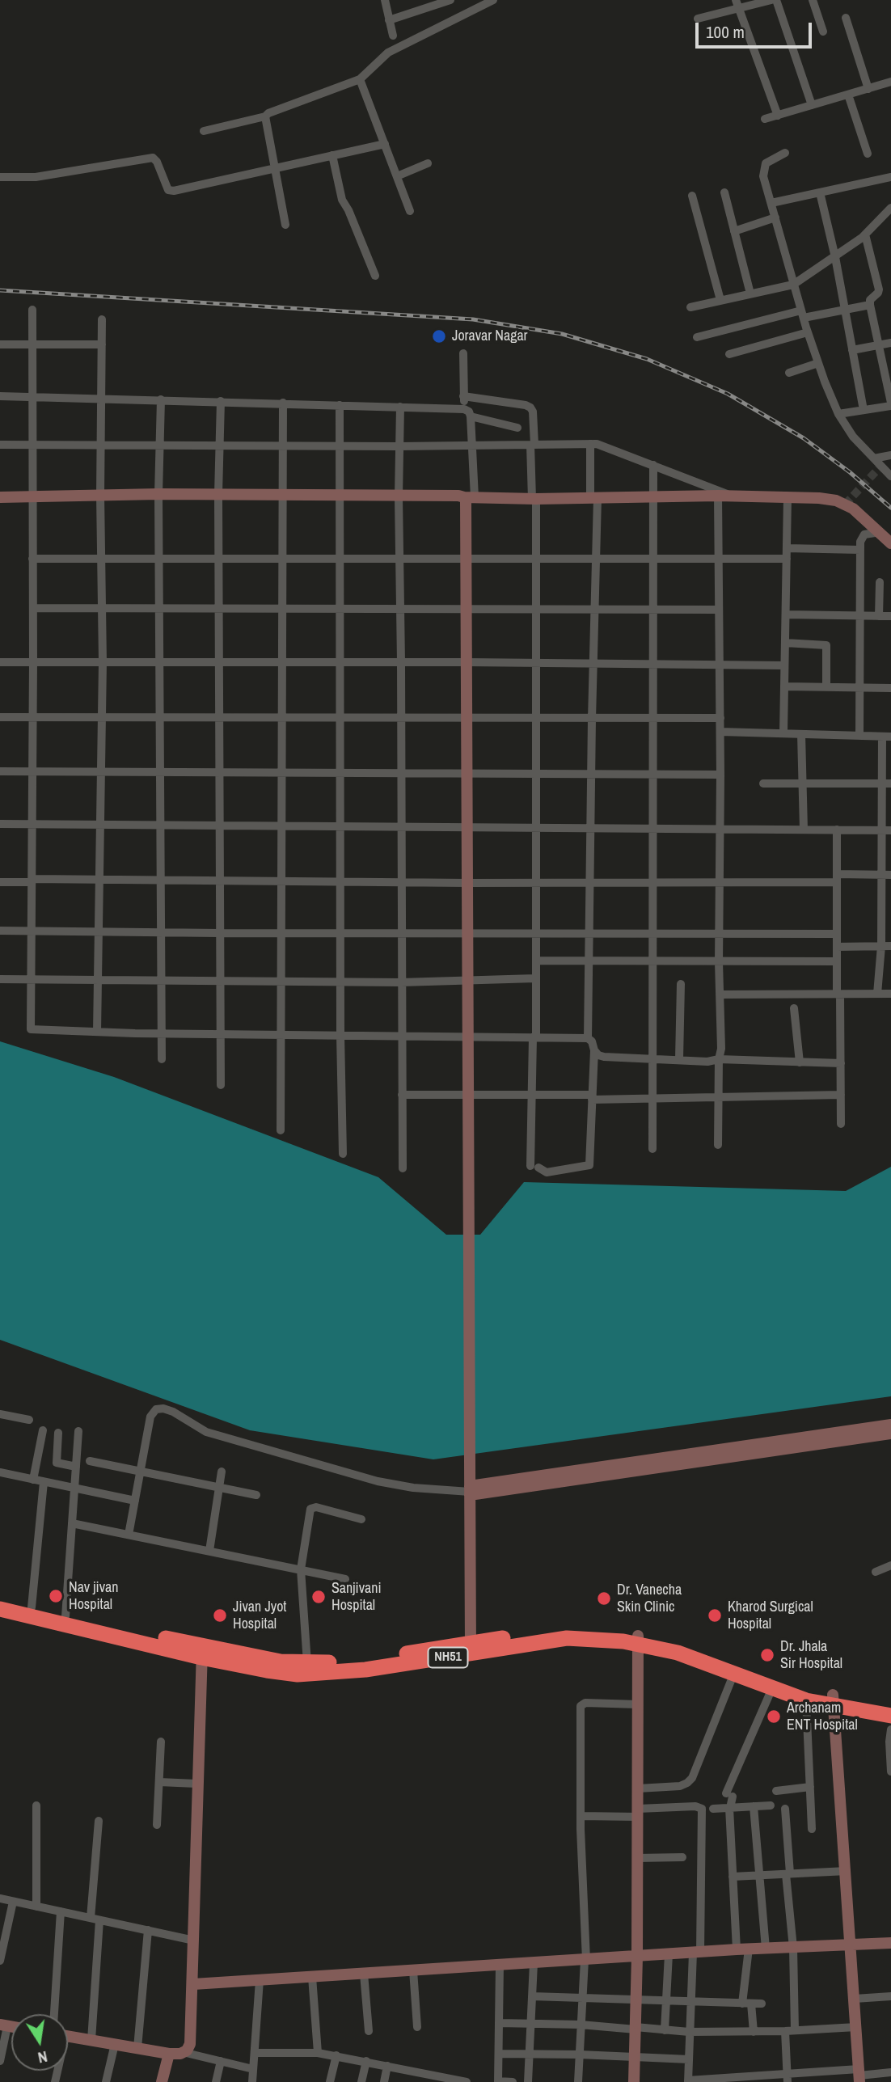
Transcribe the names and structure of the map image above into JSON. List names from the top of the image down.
{
  "streets": {
    "highway": ["NH51"]
  },
  "places": [
    "Joravar Nagar",
    "Nav jivan Hospital",
    "Sanjivani Hospital",
    "Dr. Vanecha Skin Clinic",
    "Jivan Jyot Hospital",
    "Kharod Surgical Hospital",
    "Dr. Jhala Sir Hospital",
    "Archanam ENT Hospital"
  ],
  "scale_bar": "100 m",
  "north": "bottom"
}
